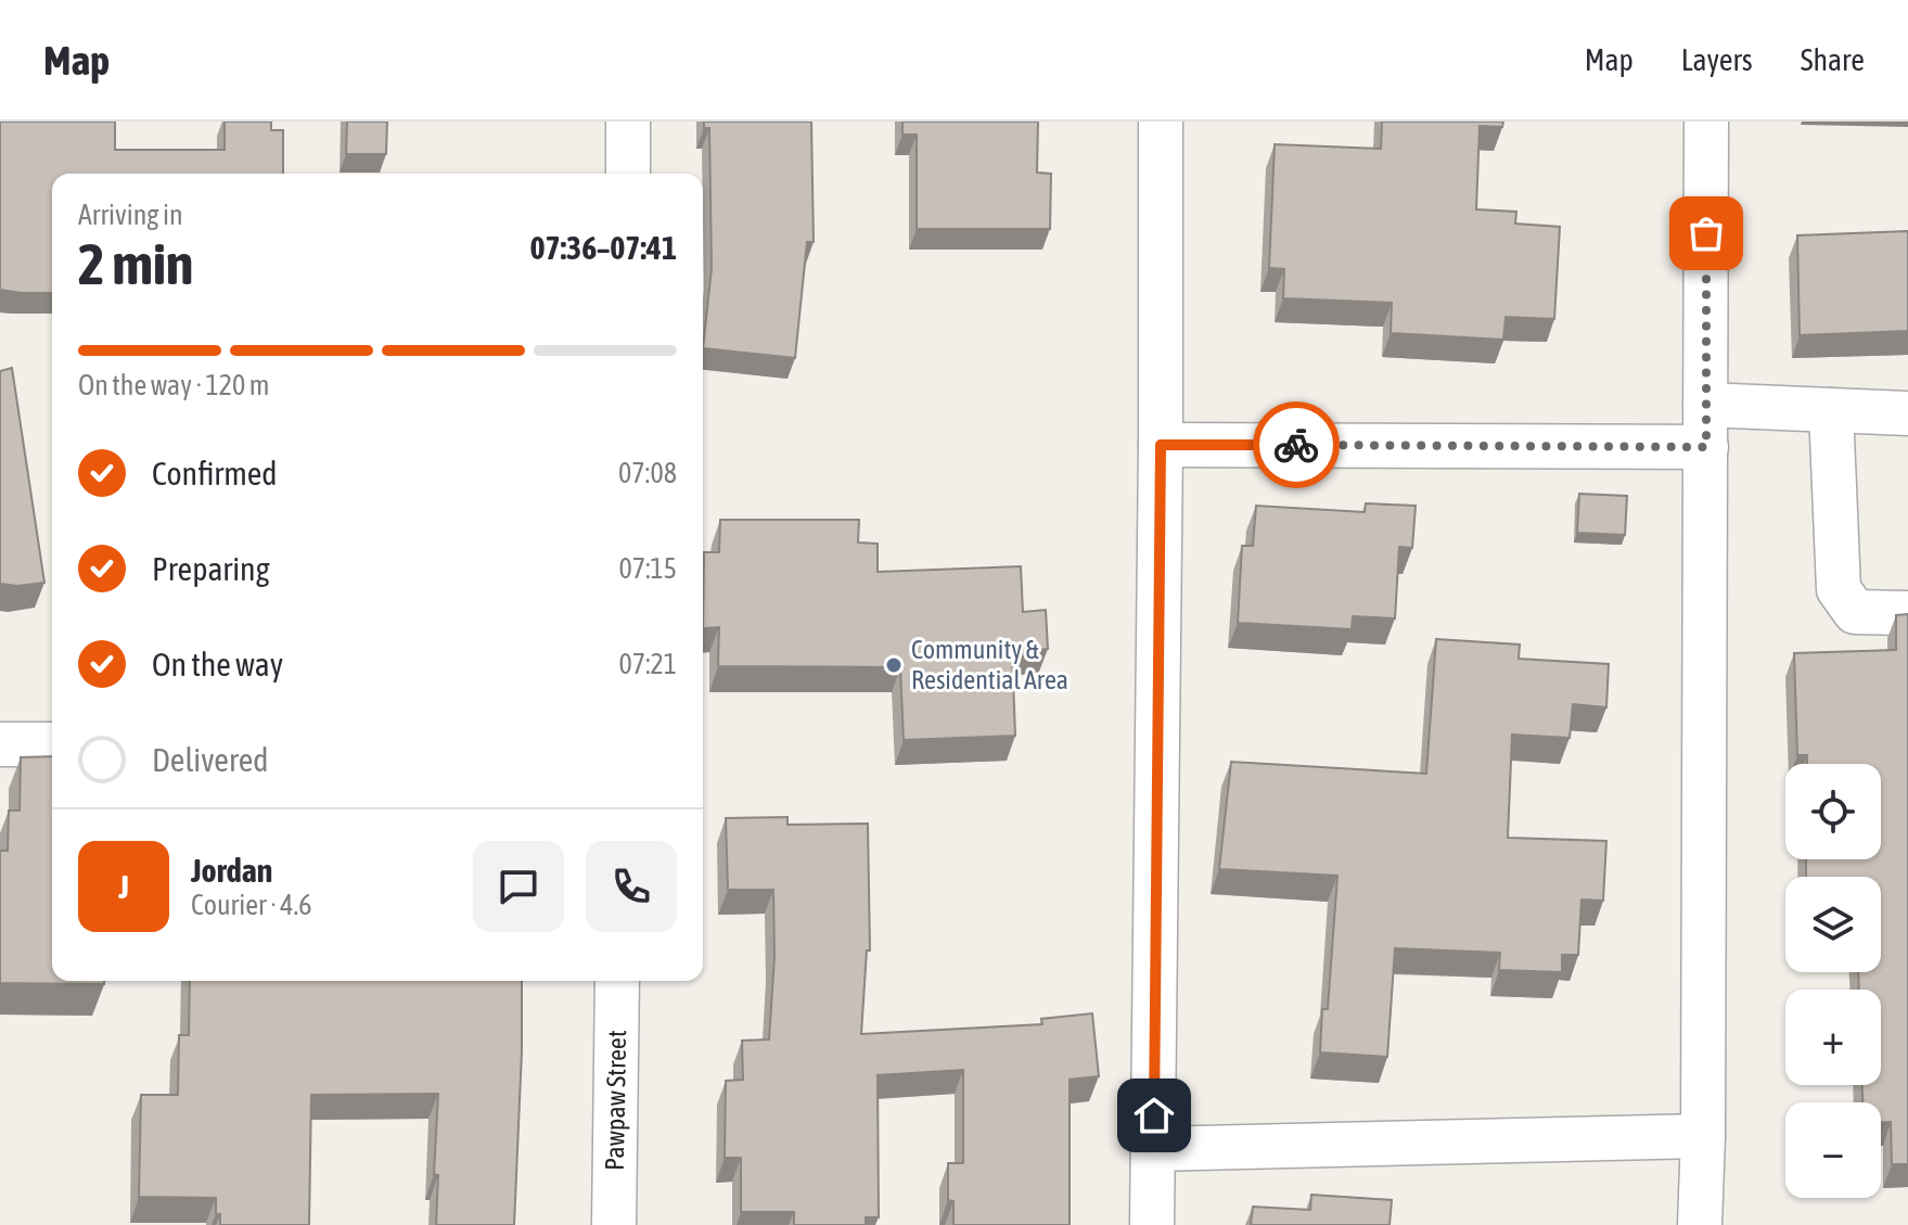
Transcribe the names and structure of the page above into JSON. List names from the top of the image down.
{
  "streets": {
    "street": ["Pawpaw Street"]
  },
  "places": ["Community & Residential Area"],
  "page": {
    "header": "Map",
    "nav": ["Map", "Layers", "Share"],
    "heading": ["2 min", "Arriving in", "07:36–07:41"],
    "panel": ["Jordan", "Courier · 4.6"],
    "bar": "On the way · 120 m",
    "list": [
      ["Confirmed", "07:08"],
      ["Preparing", "07:15"],
      ["On the way", "07:21"],
      "Delivered"
    ],
    "map_buttons": ["+", "−"],
    "round": "J"
  }
}
